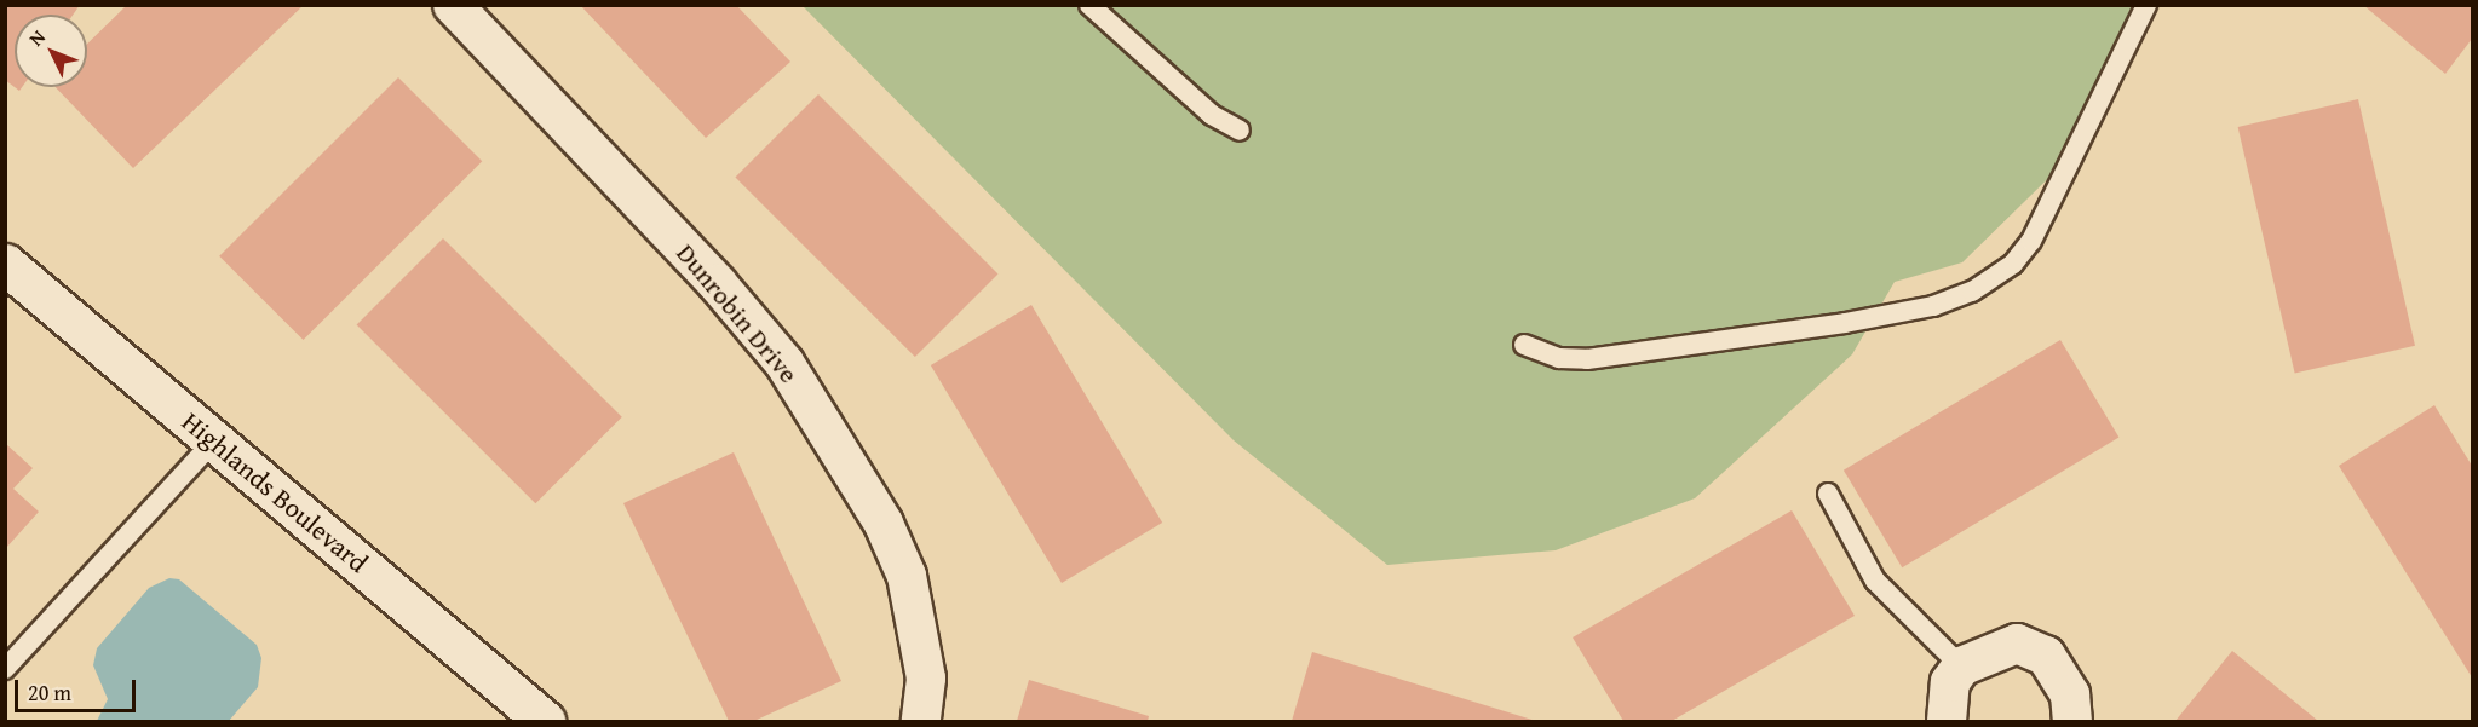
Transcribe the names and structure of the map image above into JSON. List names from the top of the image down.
{
  "streets": {
    "street": ["Dunrobin Drive", "Highlands Boulevard"]
  },
  "scale_bar": "20 m",
  "north": "top left"
}
